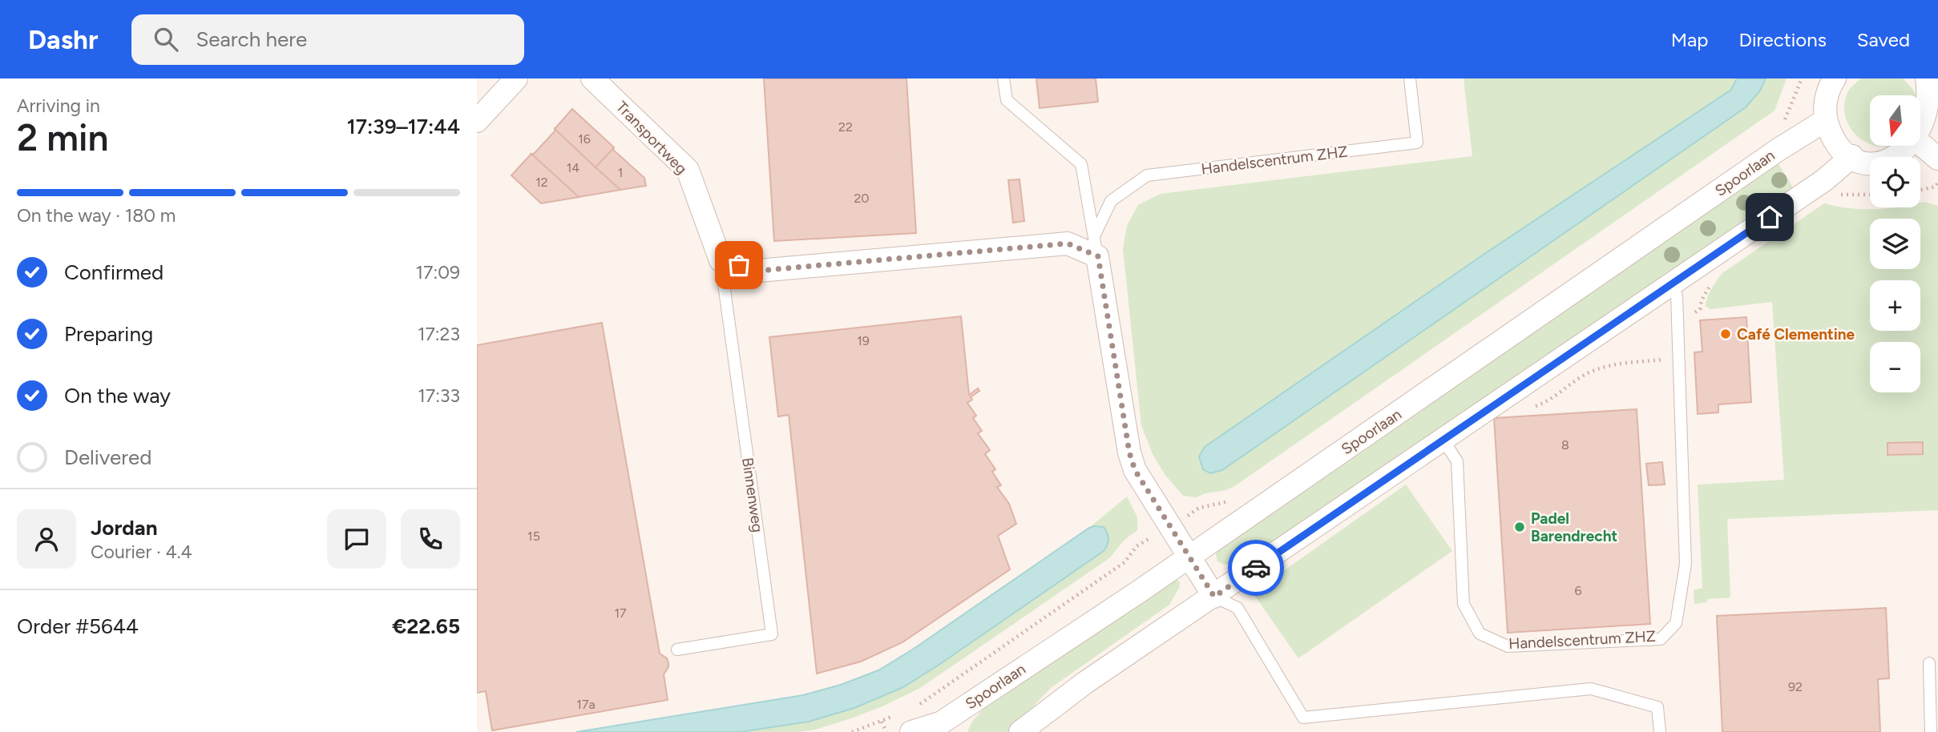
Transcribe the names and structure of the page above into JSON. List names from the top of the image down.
{
  "streets": {
    "street": ["Transportweg", "Spoorlaan"],
    "lane": ["Handelscentrum ZHZ", "Binnenweg"]
  },
  "crossings": [
    ["Transportweg", "Binnenweg"]
  ],
  "places": ["Café Clementine", "Padel Barendrecht"],
  "house_numbers": [
    "22",
    "16",
    "14",
    "1",
    "12",
    "20",
    "19",
    "8",
    "15",
    "6",
    "17",
    "92",
    "17a"
  ],
  "north": "bottom",
  "page": {
    "header": "Dashr",
    "search": "Search here",
    "nav": ["Map", "Directions", "Saved"],
    "heading": ["2 min", "Arriving in", "17:39–17:44"],
    "panel": [
      "Jordan",
      "Courier · 4.4",
      "Order #5644",
      "€22.65"
    ],
    "map_buttons": ["+", "−"],
    "bar": "On the way · 180 m",
    "list": [
      ["Confirmed", "17:09"],
      ["Preparing", "17:23"],
      ["On the way", "17:33"],
      "Delivered"
    ]
  }
}
